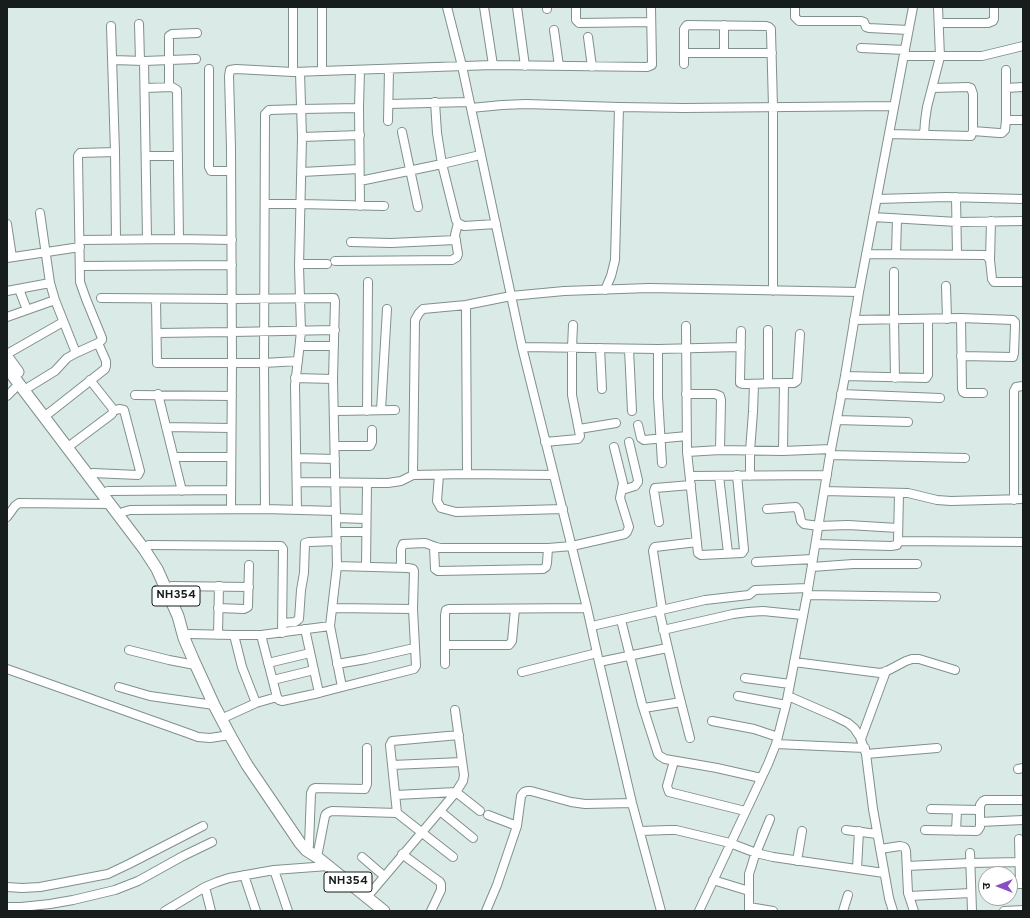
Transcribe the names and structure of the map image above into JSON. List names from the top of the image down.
{
  "streets": {
    "highway": ["NH354"]
  },
  "north": "left"
}
